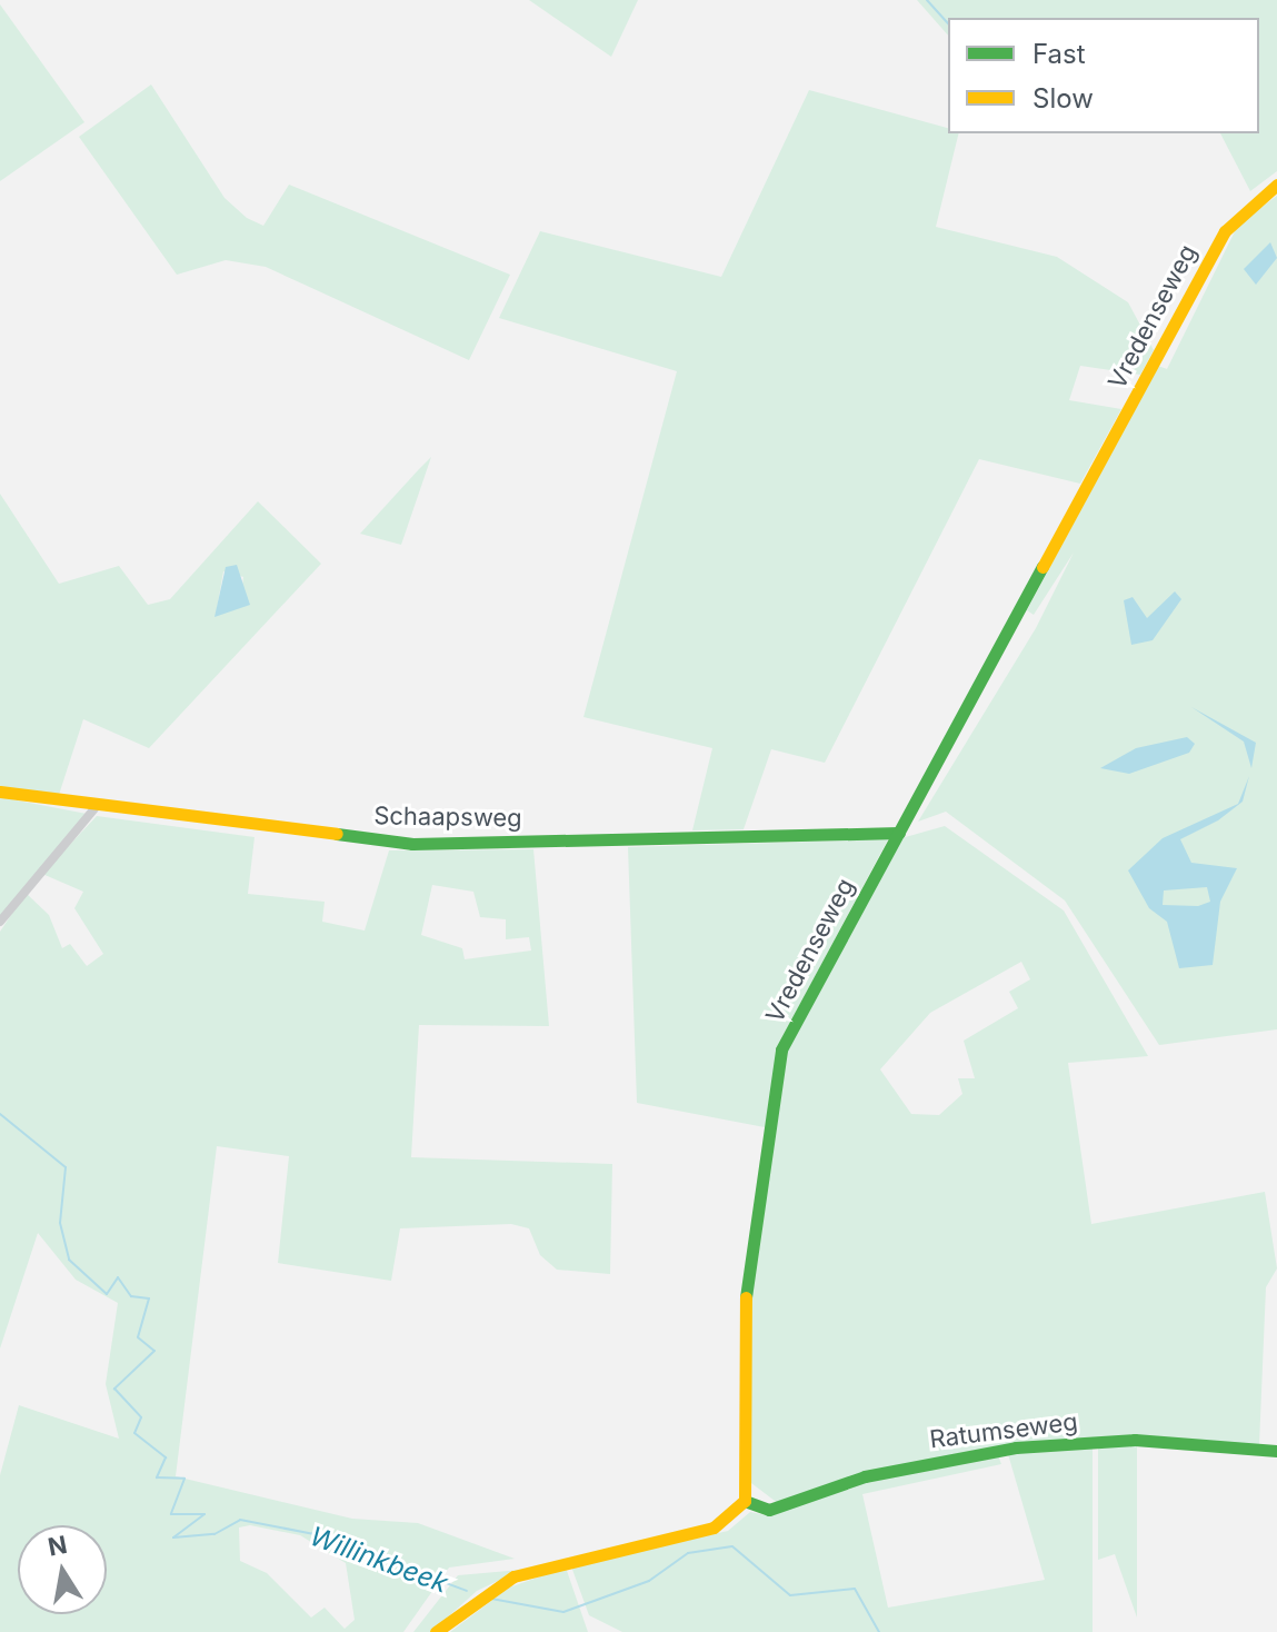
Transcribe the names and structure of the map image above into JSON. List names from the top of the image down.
{
  "streets": {
    "main road": ["Vredenseweg", "Schaapsweg", "Ratumseweg"]
  },
  "crossings": [
    ["Vredenseweg", "Schaapsweg"],
    ["Vredenseweg", "Ratumseweg"]
  ],
  "water": ["Willinkbeek"],
  "legend": ["Fast", "Slow"],
  "north": "top"
}
